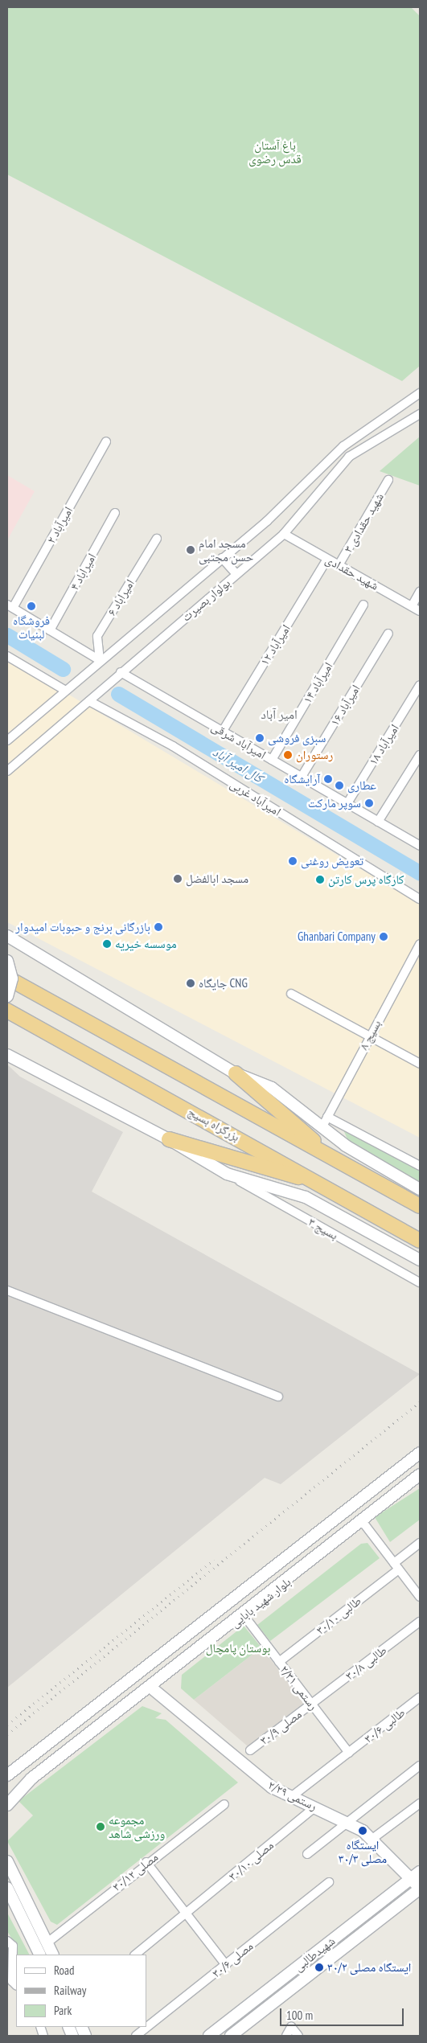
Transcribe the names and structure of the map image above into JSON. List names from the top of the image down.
{
  "streets": {
    "highway": ["بزرگراه بسیج"],
    "street": [
      "شهید حقدادی ۳",
      "امیرآباد ۲",
      "امیراباد ۴",
      "شهید حقدادی",
      "امیراباد ۶",
      "بولوار بصیرت",
      "امیرآباد ۱۲",
      "امیرآباد ۱۴",
      "امیرآباد ۱۶",
      "امیرآباد شرقی",
      "امیرآباد ۱۸",
      "امیرآباد غربی",
      "بسیج ۸",
      "بسیج ۳",
      "بلوار شهید بابایی",
      "طالبی ۳۰/۱۰",
      "طالبی ۳۰/۸",
      "رستمی ۲/۳۱",
      "طالبی ۳۰/۶",
      "مصلی ۳۰/۹",
      "رستمی ۲/۲۹",
      "مصلی ۳۰/۱۰",
      "مصلی ۳۰/۱۲",
      "شهیدطالبی",
      "مصلی ۳۰/۶"
    ]
  },
  "crossings": [
    ["شهید حقدادی ۳", "شهید حقدادی"],
    ["شهید حقدادی", "بولوار بصیرت"],
    ["شهید حقدادی", "امیرآباد ۱۲"],
    ["امیراباد ۶", "بولوار بصیرت"],
    ["بولوار بصیرت", "امیرآباد شرقی"],
    ["بولوار بصیرت", "امیرآباد غربی"],
    ["امیرآباد ۱۲", "امیرآباد شرقی"],
    ["امیرآباد ۱۴", "امیرآباد شرقی"],
    ["امیرآباد ۱۶", "امیرآباد شرقی"],
    ["امیرآباد شرقی", "امیرآباد ۱۸"],
    ["بلوار شهید بابایی", "رستمی ۲/۲۹"],
    ["طالبی ۳۰/۱۰", "رستمی ۲/۳۱"],
    ["طالبی ۳۰/۸", "رستمی ۲/۳۱"],
    ["طالبی ۳۰/۸", "مصلی ۳۰/۹"],
    ["رستمی ۲/۳۱", "طالبی ۳۰/۶"],
    ["رستمی ۲/۳۱", "مصلی ۳۰/۹"],
    ["طالبی ۳۰/۶", "رستمی ۲/۲۹"],
    ["رستمی ۲/۲۹", "مصلی ۳۰/۱۰"],
    ["رستمی ۲/۲۹", "شهیدطالبی"]
  ],
  "districts": ["امیر آباد"],
  "water": ["کال امیر آباد"],
  "parks": ["باغ آستان قدس رضوی", "بوستان پامچال"],
  "places": [
    "مسجد امام حسن مجتبی",
    "فروشگاه لبنیات",
    "سبزی فروشی",
    "رستوران",
    "آرایشگاه",
    "عطاری",
    "سوپر مارکت",
    "تعویض روغنی",
    "مسجد ابالفضل",
    "کارگاه پرس کارتن",
    "بازرگانی برنج و حبوبات امیدوار",
    "Ghanbari Company",
    "موسسه خیریه",
    "جایگاه CNG",
    "مجموعه ورزشی شاهد",
    "ایستگاه مصلی ۳۰/۳",
    "ایستگاه مصلی ۳۰/۲"
  ],
  "legend": ["Road", "Railway", "Park"],
  "scale_bar": "100 m"
}
